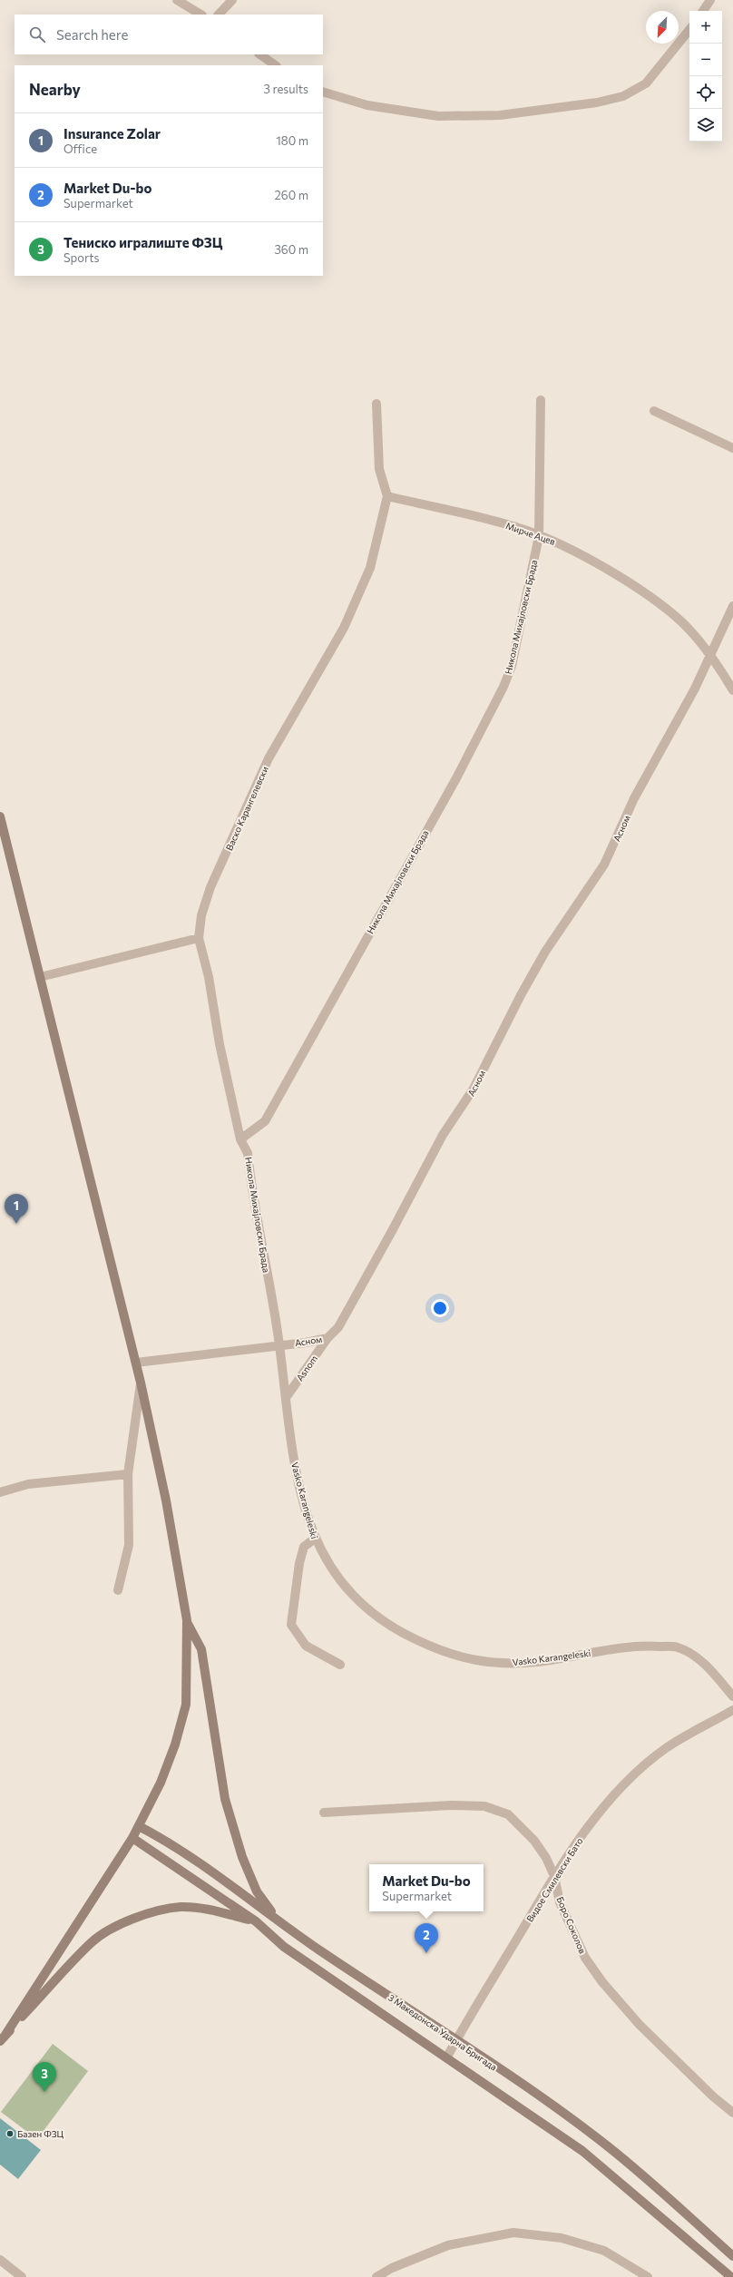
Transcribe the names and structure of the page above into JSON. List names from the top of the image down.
{
  "streets": {
    "main road": ["3 Македонска Ударна Бригада"],
    "street": [
      "Мирче Ацев",
      "Никола Михајловски Брада",
      "Васко Карангелевски",
      "Асном",
      "Asnom",
      "Vasko Karangeleski",
      "Видое Смилевски Бато",
      "Боро Соколов"
    ]
  },
  "crossings": [
    ["Мирче Ацев", "Никола Михајловски Брада"],
    ["Мирче Ацев", "Васко Карангелевски"],
    ["Мирче Ацев", "Асном"],
    ["Никола Михајловски Брада", "Васко Карангелевски"],
    ["Никола Михајловски Брада", "Асном"],
    ["Никола Михајловски Брада", "Vasko Karangeleski"],
    ["Асном", "Asnom"],
    ["Асном", "Vasko Karangeleski"],
    ["Asnom", "Vasko Karangeleski"],
    ["Видое Смилевски Бато", "Боро Соколов"],
    ["Видое Смилевски Бато", "3 Македонска Ударна Бригада"]
  ],
  "places": ["Базен ФЗЦ"],
  "north": "bottom left",
  "page": {
    "map_buttons": ["+", "−"],
    "search": "Search here",
    "heading": ["Nearby", "3 results"],
    "list": [
      {
        "mark": "1",
        "name": "Insurance Zolar",
        "note": "Office",
        "value": "180 m"
      },
      {
        "mark": "2",
        "name": "Market Du-bo",
        "note": "Supermarket",
        "value": "260 m"
      },
      {
        "mark": "3",
        "name": "Тениско игралиште ФЗЦ",
        "note": "Sports",
        "value": "360 m"
      }
    ],
    "pins": ["1", "2", "3"],
    "popup": ["Market Du-bo", "Supermarket"]
  }
}
